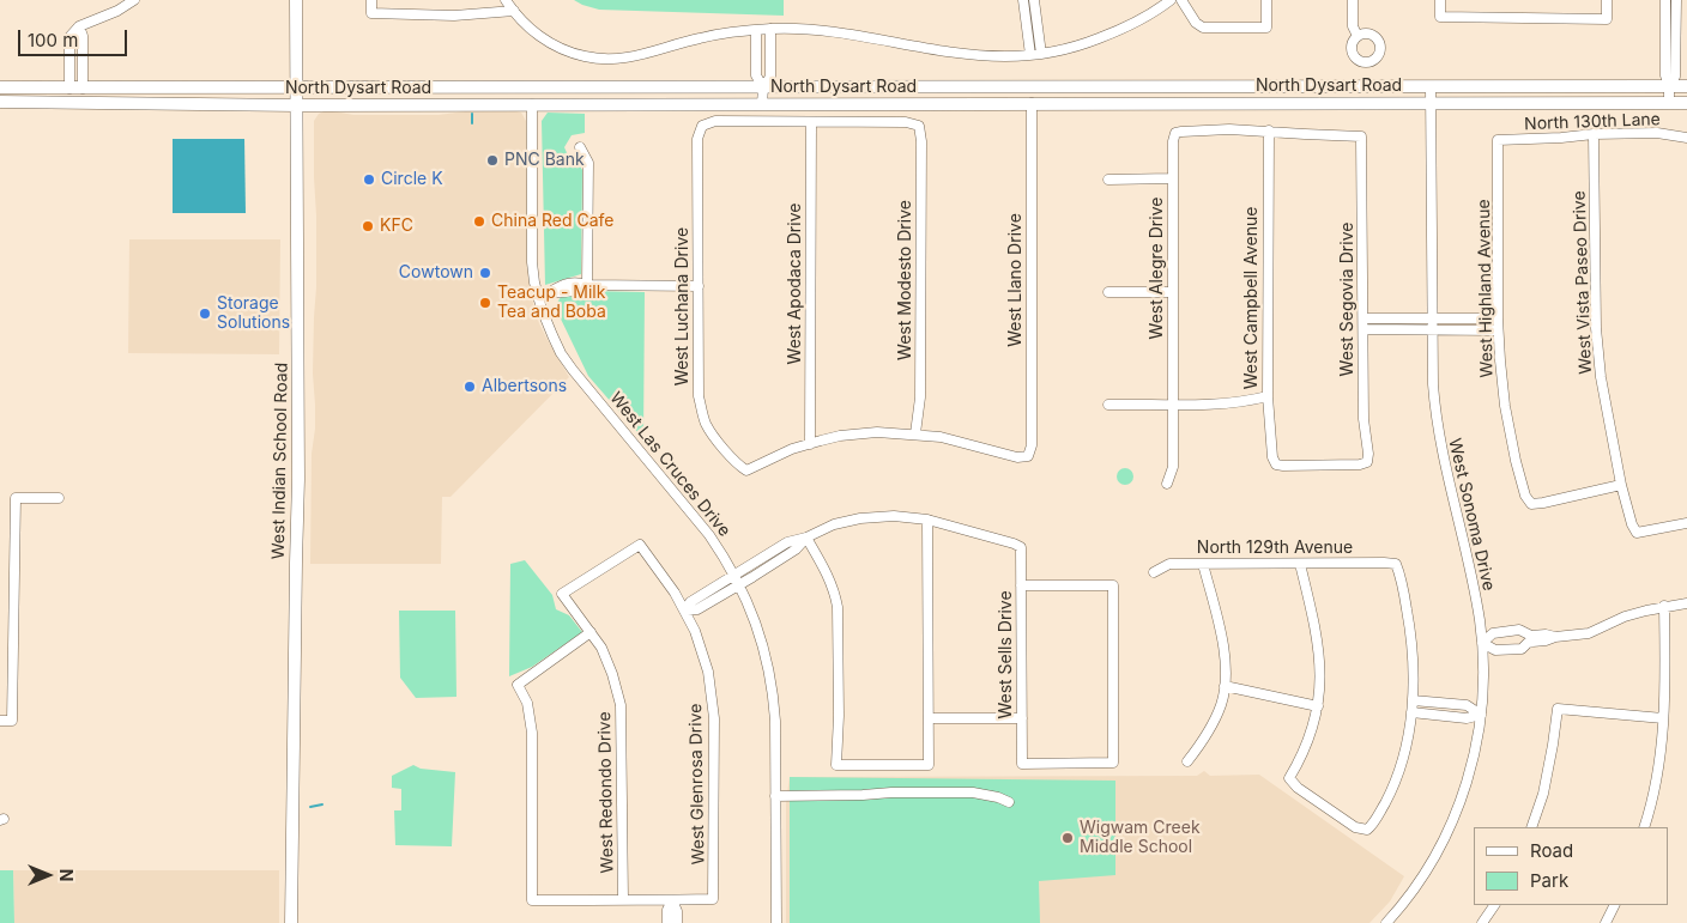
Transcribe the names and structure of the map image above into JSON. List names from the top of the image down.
{
  "streets": {
    "main road": ["North Dysart Road", "West Indian School Road"],
    "street": [
      "North 130th Lane",
      "West Alegre Drive",
      "West Modesto Drive",
      "West Llano Drive",
      "West Vista Paseo Drive",
      "West Apodaca Drive",
      "West Highland Avenue",
      "West Campbell Avenue",
      "West Segovia Drive",
      "West Luchana Drive",
      "West Las Cruces Drive",
      "West Sonoma Drive",
      "North 129th Avenue",
      "West Sells Drive",
      "West Glenrosa Drive",
      "West Redondo Drive"
    ]
  },
  "crossings": [
    ["North Dysart Road", "West Llano Drive"],
    ["North Dysart Road", "West Indian School Road"],
    ["North Dysart Road", "West Las Cruces Drive"],
    ["North Dysart Road", "West Sonoma Drive"],
    ["North 130th Lane", "West Vista Paseo Drive"],
    ["North 130th Lane", "West Highland Avenue"],
    ["West Alegre Drive", "West Campbell Avenue"],
    ["West Alegre Drive", "West Segovia Drive"],
    ["West Modesto Drive", "West Llano Drive"],
    ["West Modesto Drive", "West Apodaca Drive"],
    ["West Modesto Drive", "West Luchana Drive"],
    ["West Vista Paseo Drive", "West Highland Avenue"],
    ["West Apodaca Drive", "West Luchana Drive"],
    ["West Campbell Avenue", "West Segovia Drive"],
    ["West Glenrosa Drive", "West Redondo Drive"]
  ],
  "places": [
    "PNC Bank",
    "Circle K",
    "China Red Cafe",
    "KFC",
    "Cowtown",
    "Teacup - Milk Tea and Boba",
    "Storage Solutions",
    "Albertsons",
    "Wigwam Creek Middle School"
  ],
  "legend": ["Road", "Park"],
  "scale_bar": "100 m",
  "north": "right"
}
